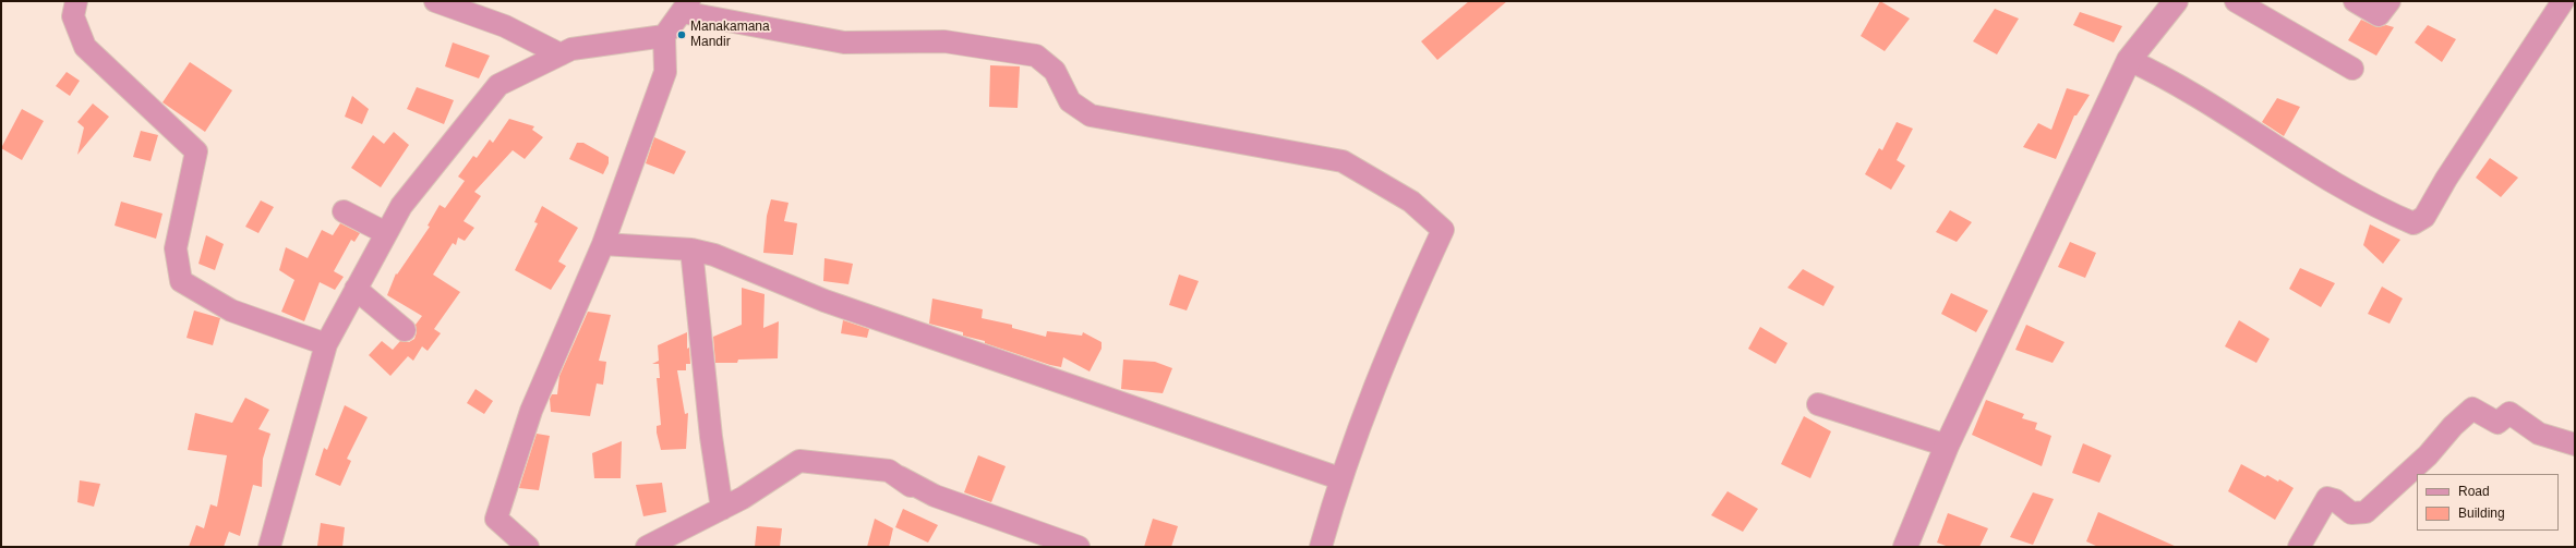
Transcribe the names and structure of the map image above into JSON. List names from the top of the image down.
{
  "places": ["Manakamana Mandir"],
  "legend": ["Road", "Building"]
}
